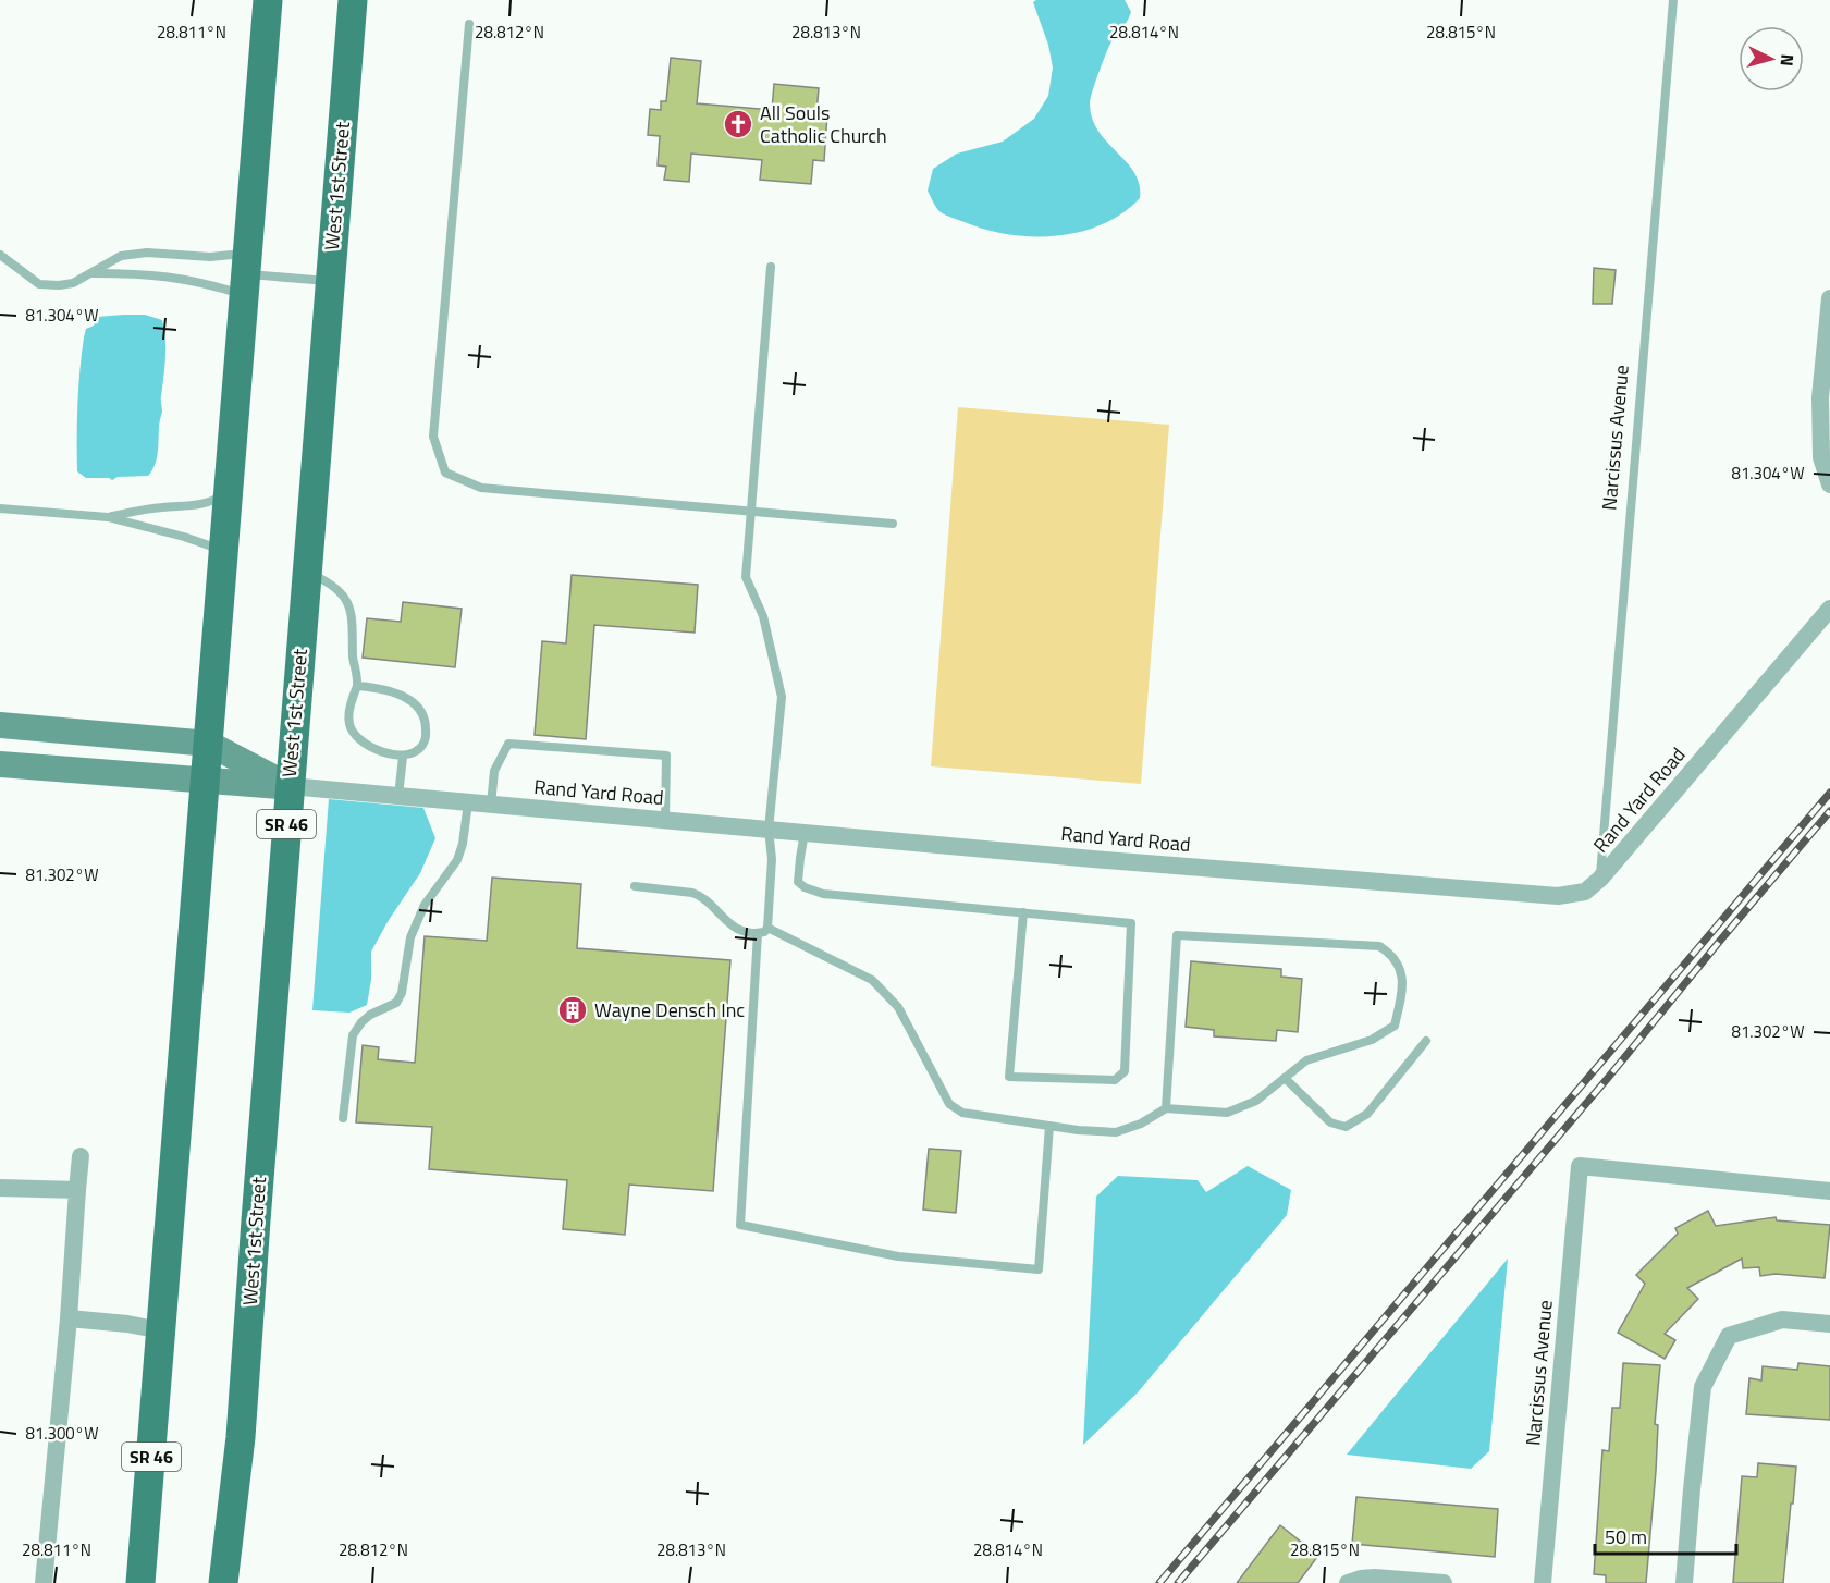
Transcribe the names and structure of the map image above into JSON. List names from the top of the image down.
{
  "streets": {
    "main road": ["West 1st Street", "SR 46"],
    "street": ["Narcissus Avenue", "Rand Yard Road"]
  },
  "crossings": [
    ["West 1st Street", "Rand Yard Road"],
    ["Narcissus Avenue", "Rand Yard Road"]
  ],
  "places": {
    "church": ["All Souls Catholic Church"],
    "building": ["Wayne Densch Inc"]
  },
  "scale_bar": "50 m",
  "north": "right",
  "coordinates": [
    "28.811°N",
    "28.812°N",
    "28.813°N",
    "28.814°N",
    "28.815°N",
    "81.304°W",
    "81.302°W",
    "81.300°W"
  ]
}
